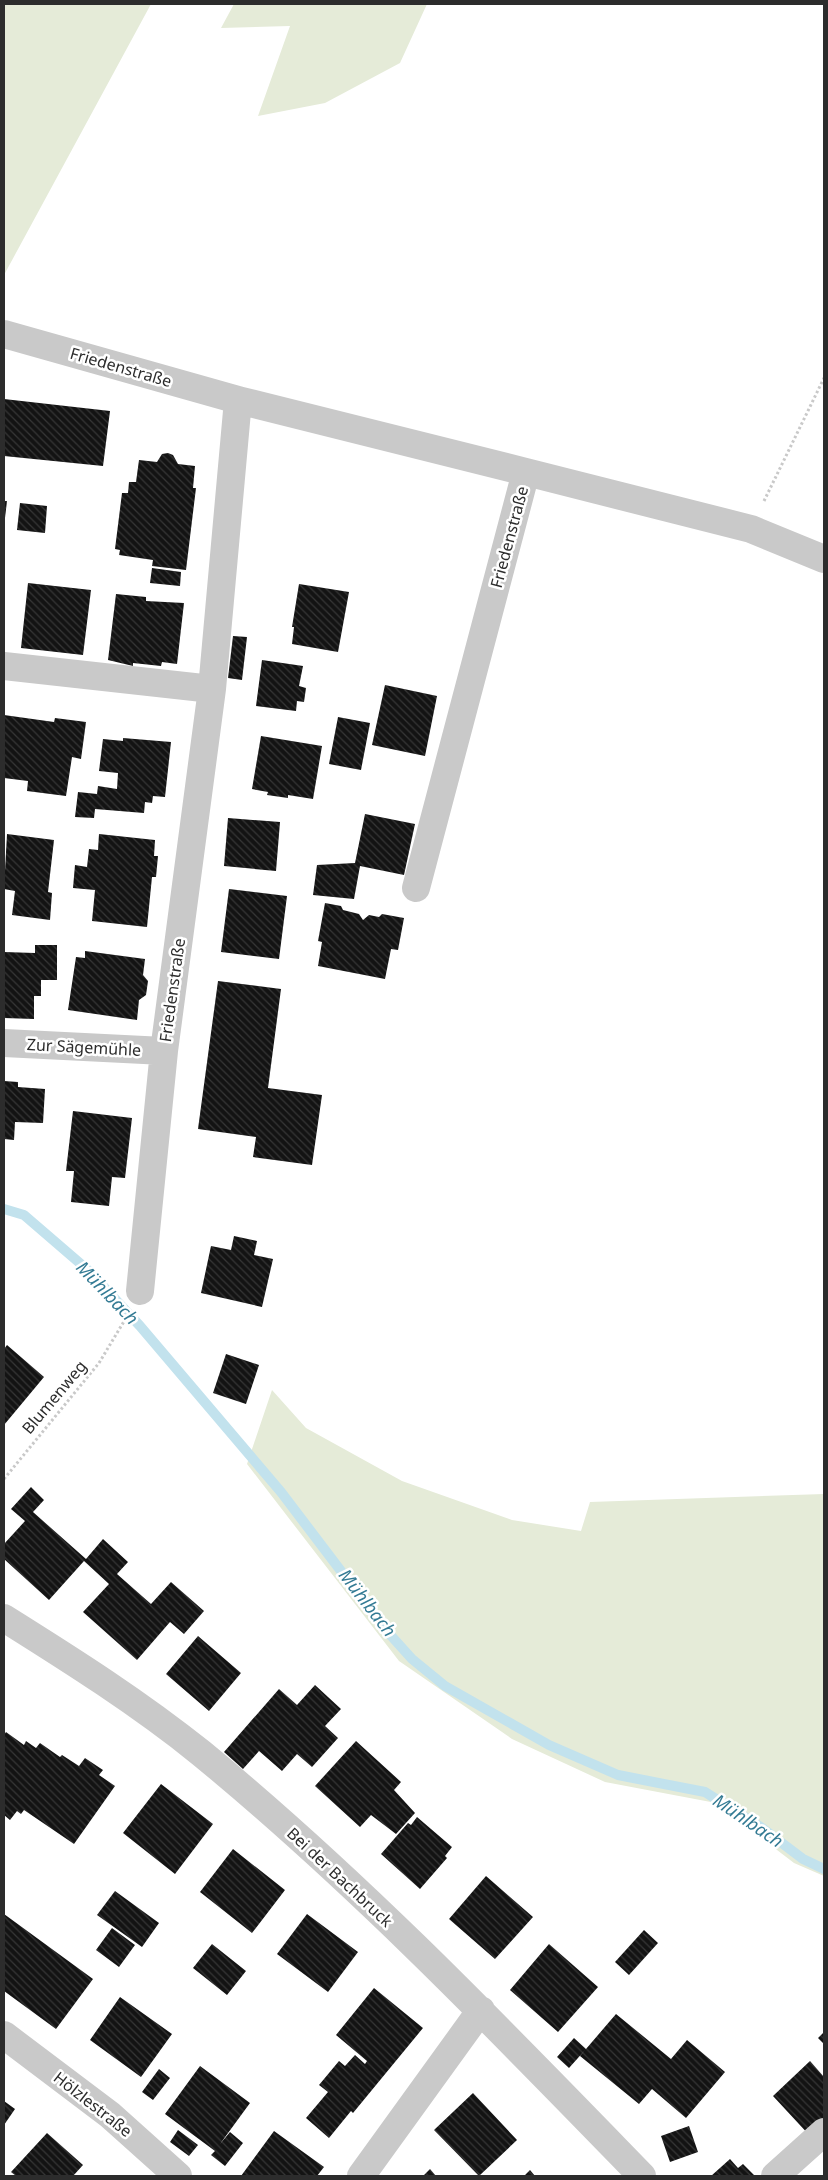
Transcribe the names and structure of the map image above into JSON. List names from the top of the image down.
{
  "streets": {
    "street": [
      "Friedenstraße",
      "Zur Sägemühle",
      "Bei der Bachbruck",
      "Hölzlestraße"
    ],
    "path": ["Blumenweg"]
  },
  "crossings": [
    ["Friedenstraße", "Zur Sägemühle"]
  ],
  "water": ["Mühlbach"]
}
